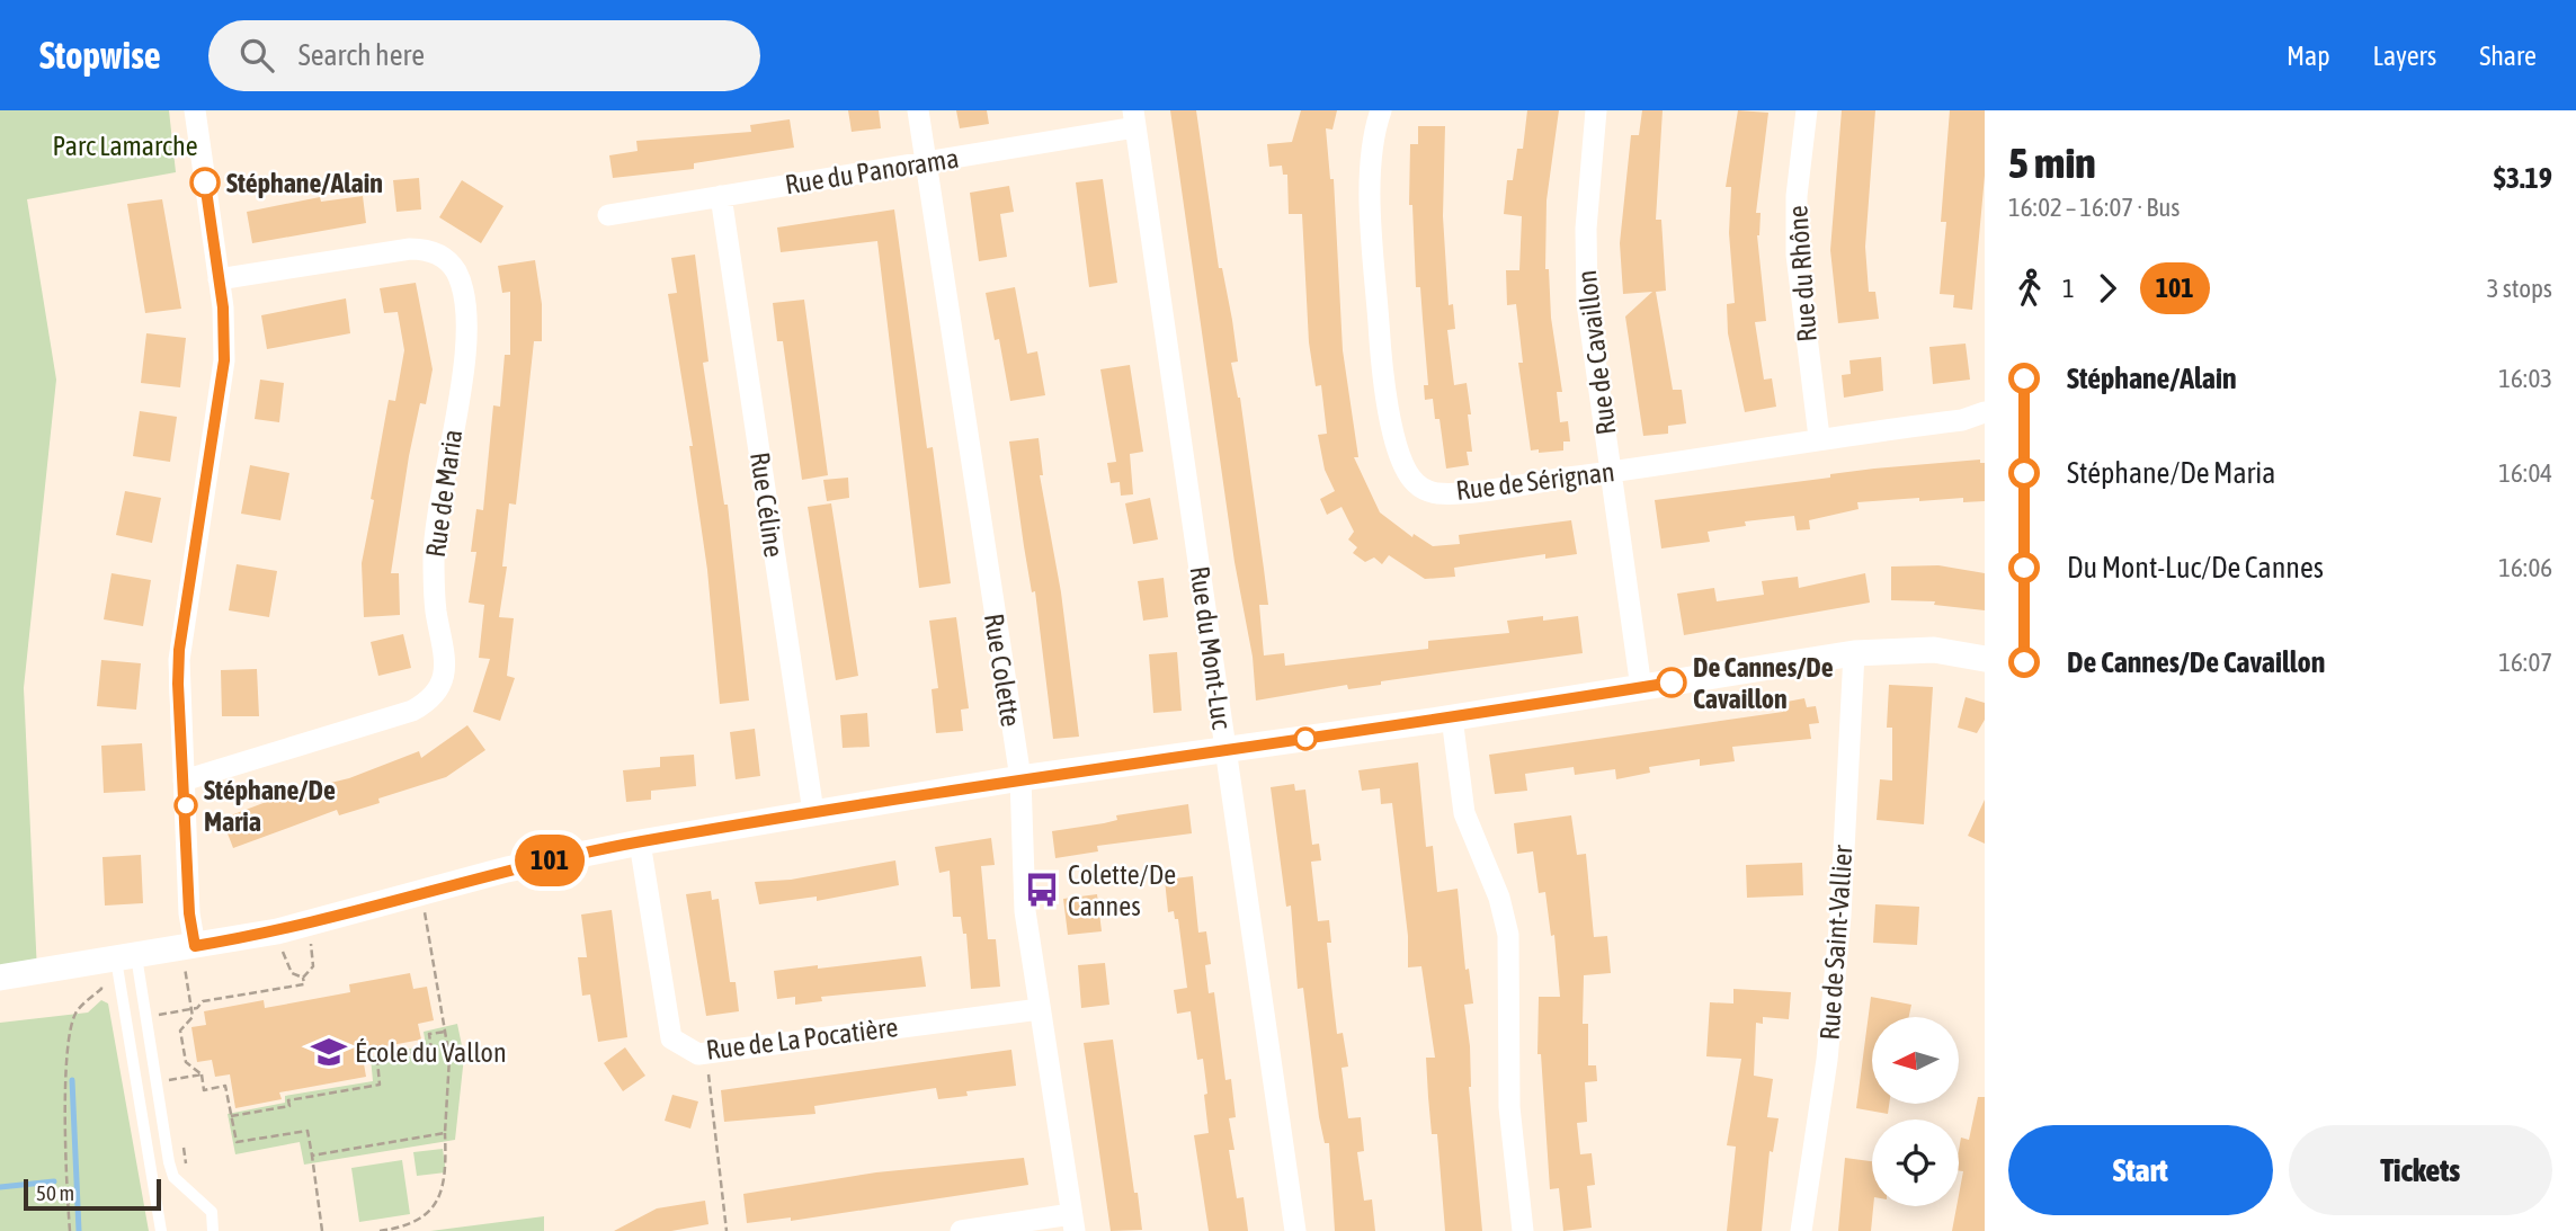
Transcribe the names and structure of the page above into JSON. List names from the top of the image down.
{
  "streets": {
    "street": [
      "Rue du Panorama",
      "Rue du Rhône",
      "Rue de Cavaillon",
      "Rue de Sérignan",
      "Rue de Maria",
      "Rue Céline",
      "Rue du Mont-Luc",
      "Rue Colette",
      "Rue de Saint-Vallier",
      "Rue de La Pocatière"
    ]
  },
  "crossings": [
    ["Rue du Panorama", "Rue Céline"],
    ["Rue du Panorama", "Rue du Mont-Luc"],
    ["Rue du Panorama", "Rue Colette"],
    ["Rue du Rhône", "Rue de Sérignan"],
    ["Rue de Cavaillon", "Rue de Sérignan"],
    ["Rue Colette", "Rue de La Pocatière"]
  ],
  "parks": ["Parc Lamarche"],
  "places": {
    "other": ["Stéphane/Alain", "De Cannes/De Cavaillon", "Stéphane/De Maria"],
    "bus stop": ["Colette/De Cannes"],
    "school or university": ["École du Vallon"]
  },
  "lines": ["bus line 101"],
  "scale_bar": "50 m",
  "north": "left",
  "page": {
    "header": "Stopwise",
    "search": "Search here",
    "nav": ["Map", "Layers", "Share"],
    "on_map": "101",
    "heading": ["5 min", "16:02 – 16:07 · Bus", "$3.19"],
    "legs": ["1", "101", "3 stops"],
    "list": [
      {
        "name": "Stéphane/Alain",
        "value": "16:03"
      },
      {
        "name": "Stéphane/De Maria",
        "value": "16:04"
      },
      {
        "name": "Du Mont-Luc/De Cannes",
        "value": "16:06"
      },
      {
        "name": "De Cannes/De Cavaillon",
        "value": "16:07"
      }
    ],
    "buttons": ["Start", "Tickets"],
    "scale": "50 m"
  }
}
